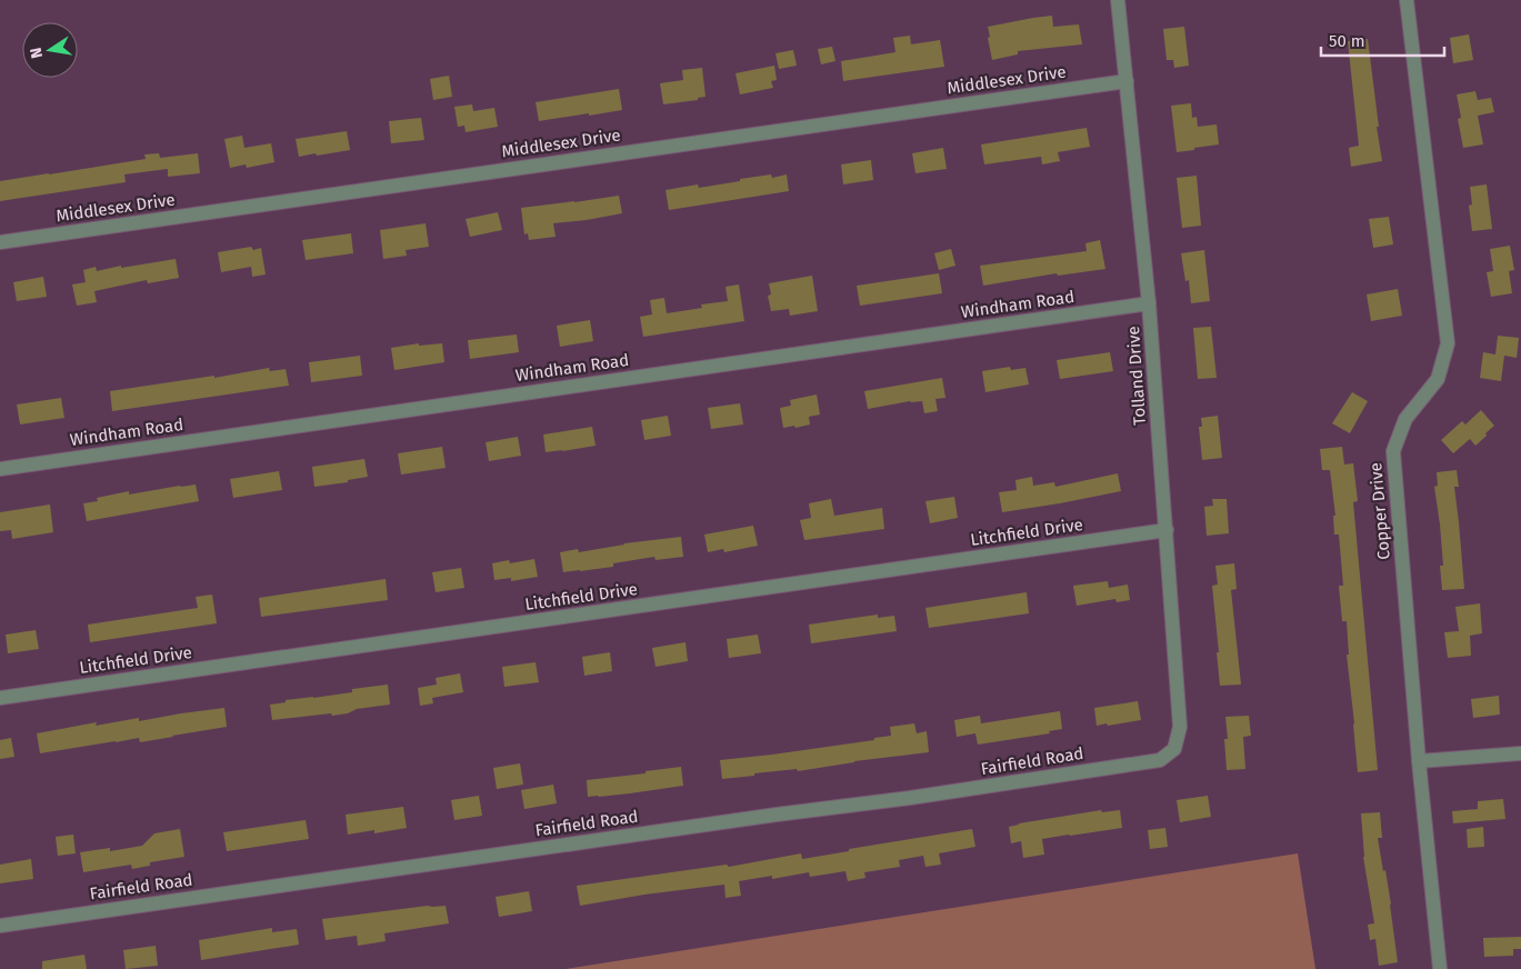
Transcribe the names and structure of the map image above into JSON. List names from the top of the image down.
{
  "streets": {
    "street": [
      "Middlesex Drive",
      "Windham Road",
      "Tolland Drive",
      "Copper Drive",
      "Litchfield Drive",
      "Fairfield Road"
    ]
  },
  "crossings": [
    ["Middlesex Drive", "Tolland Drive"],
    ["Windham Road", "Tolland Drive"],
    ["Tolland Drive", "Litchfield Drive"],
    ["Tolland Drive", "Fairfield Road"]
  ],
  "scale_bar": "50 m",
  "north": "left"
}
